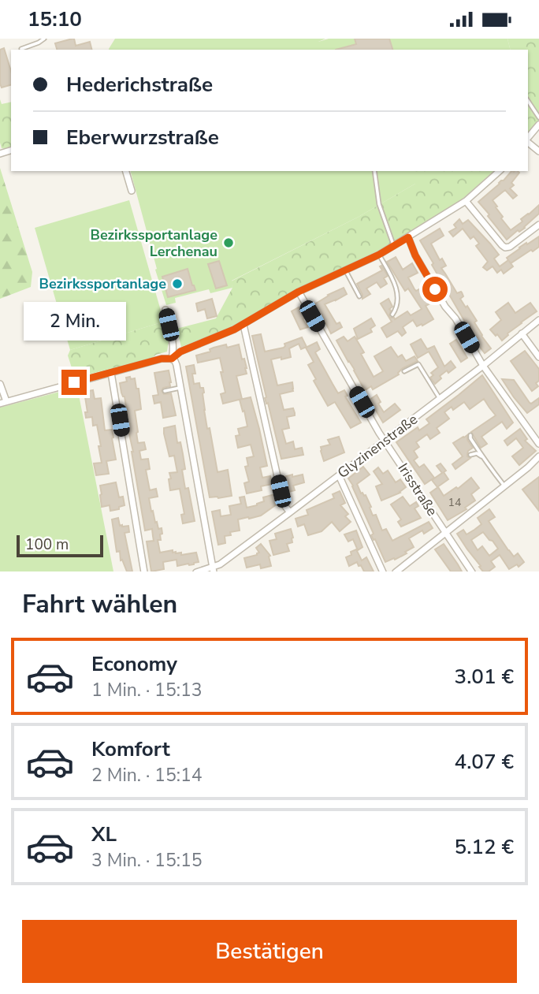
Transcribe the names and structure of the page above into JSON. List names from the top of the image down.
{
  "streets": {
    "street": ["Glyzinenstraße", "Irisstraße"]
  },
  "crossings": [
    ["Glyzinenstraße", "Irisstraße"]
  ],
  "places": ["Bezirkssportanlage Lerchenau", "Bezirkssportanlage"],
  "house_numbers": ["14"],
  "scale_bar": "100 m",
  "page": {
    "status": "15:10",
    "banner": ["Hederichstraße", "Eberwurzstraße"],
    "bubble": "2 Min.",
    "scale": "100 m",
    "heading": "Fahrt wählen",
    "list": [
      {
        "name": "Economy",
        "note": "1 Min. · 15:13",
        "value": "3.01 €"
      },
      {
        "name": "Komfort",
        "note": "2 Min. · 15:14",
        "value": "4.07 €"
      },
      {
        "name": "XL",
        "note": "3 Min. · 15:15",
        "value": "5.12 €"
      }
    ],
    "buttons": "Bestätigen"
  }
}
